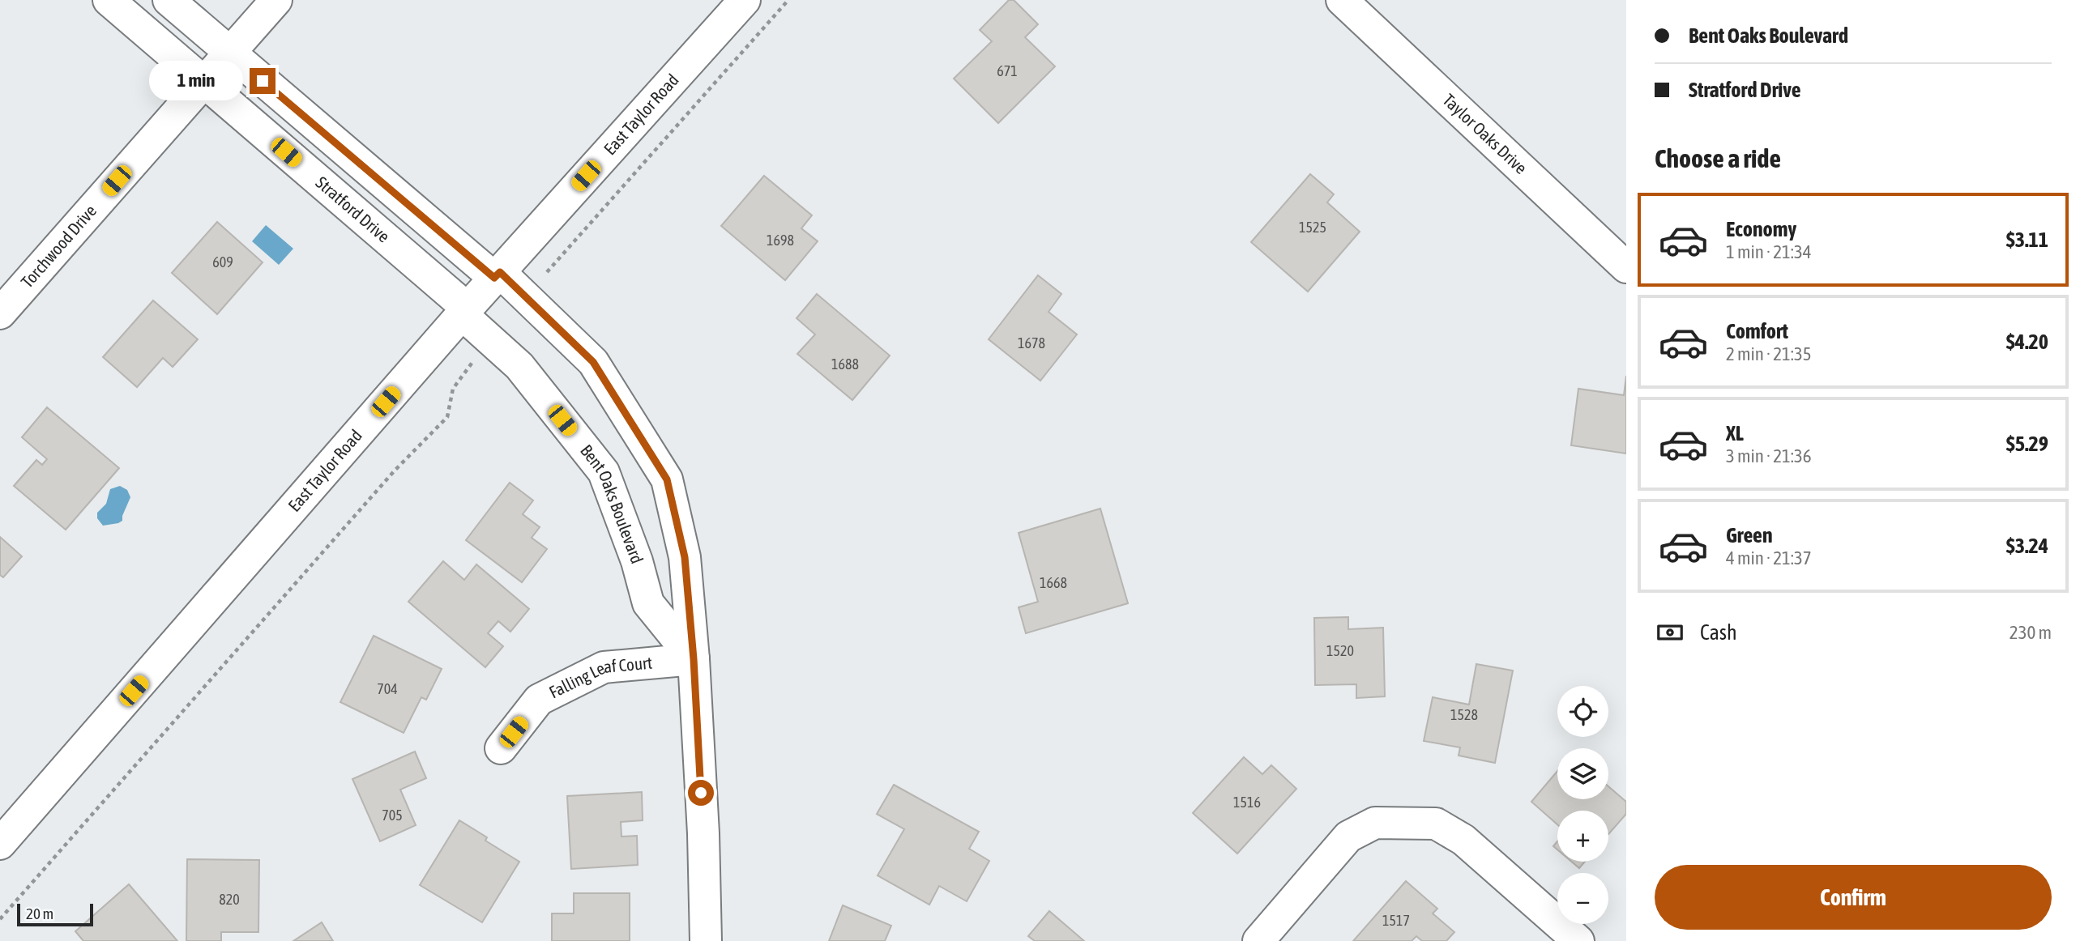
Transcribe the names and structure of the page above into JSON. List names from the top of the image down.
{
  "streets": {
    "street": [
      "East Taylor Road",
      "Taylor Oaks Drive",
      "Stratford Drive",
      "Torchwood Drive",
      "Bent Oaks Boulevard",
      "Falling Leaf Court"
    ]
  },
  "crossings": [
    ["East Taylor Road", "Stratford Drive"],
    ["East Taylor Road", "Bent Oaks Boulevard"],
    ["Stratford Drive", "Torchwood Drive"],
    ["Stratford Drive", "Bent Oaks Boulevard"],
    ["Bent Oaks Boulevard", "Falling Leaf Court"]
  ],
  "house_numbers": [
    "671",
    "1525",
    "1698",
    "609",
    "1678",
    "1688",
    "1668",
    "1520",
    "704",
    "1528",
    "1516",
    "705",
    "820",
    "1517"
  ],
  "scale_bar": "20 m",
  "page": {
    "banner": ["Bent Oaks Boulevard", "Stratford Drive"],
    "bubble": "1 min",
    "heading": "Choose a ride",
    "list": [
      {
        "name": "Economy",
        "note": "1 min · 21:34",
        "value": "$3.11"
      },
      {
        "name": "Comfort",
        "note": "2 min · 21:35",
        "value": "$4.20"
      },
      {
        "name": "XL",
        "note": "3 min · 21:36",
        "value": "$5.29"
      },
      {
        "name": "Green",
        "note": "4 min · 21:37",
        "value": "$3.24"
      }
    ],
    "pay": ["Cash", "230 m"],
    "map_buttons": ["+", "−"],
    "buttons": "Confirm",
    "scale": "20 m"
  }
}
